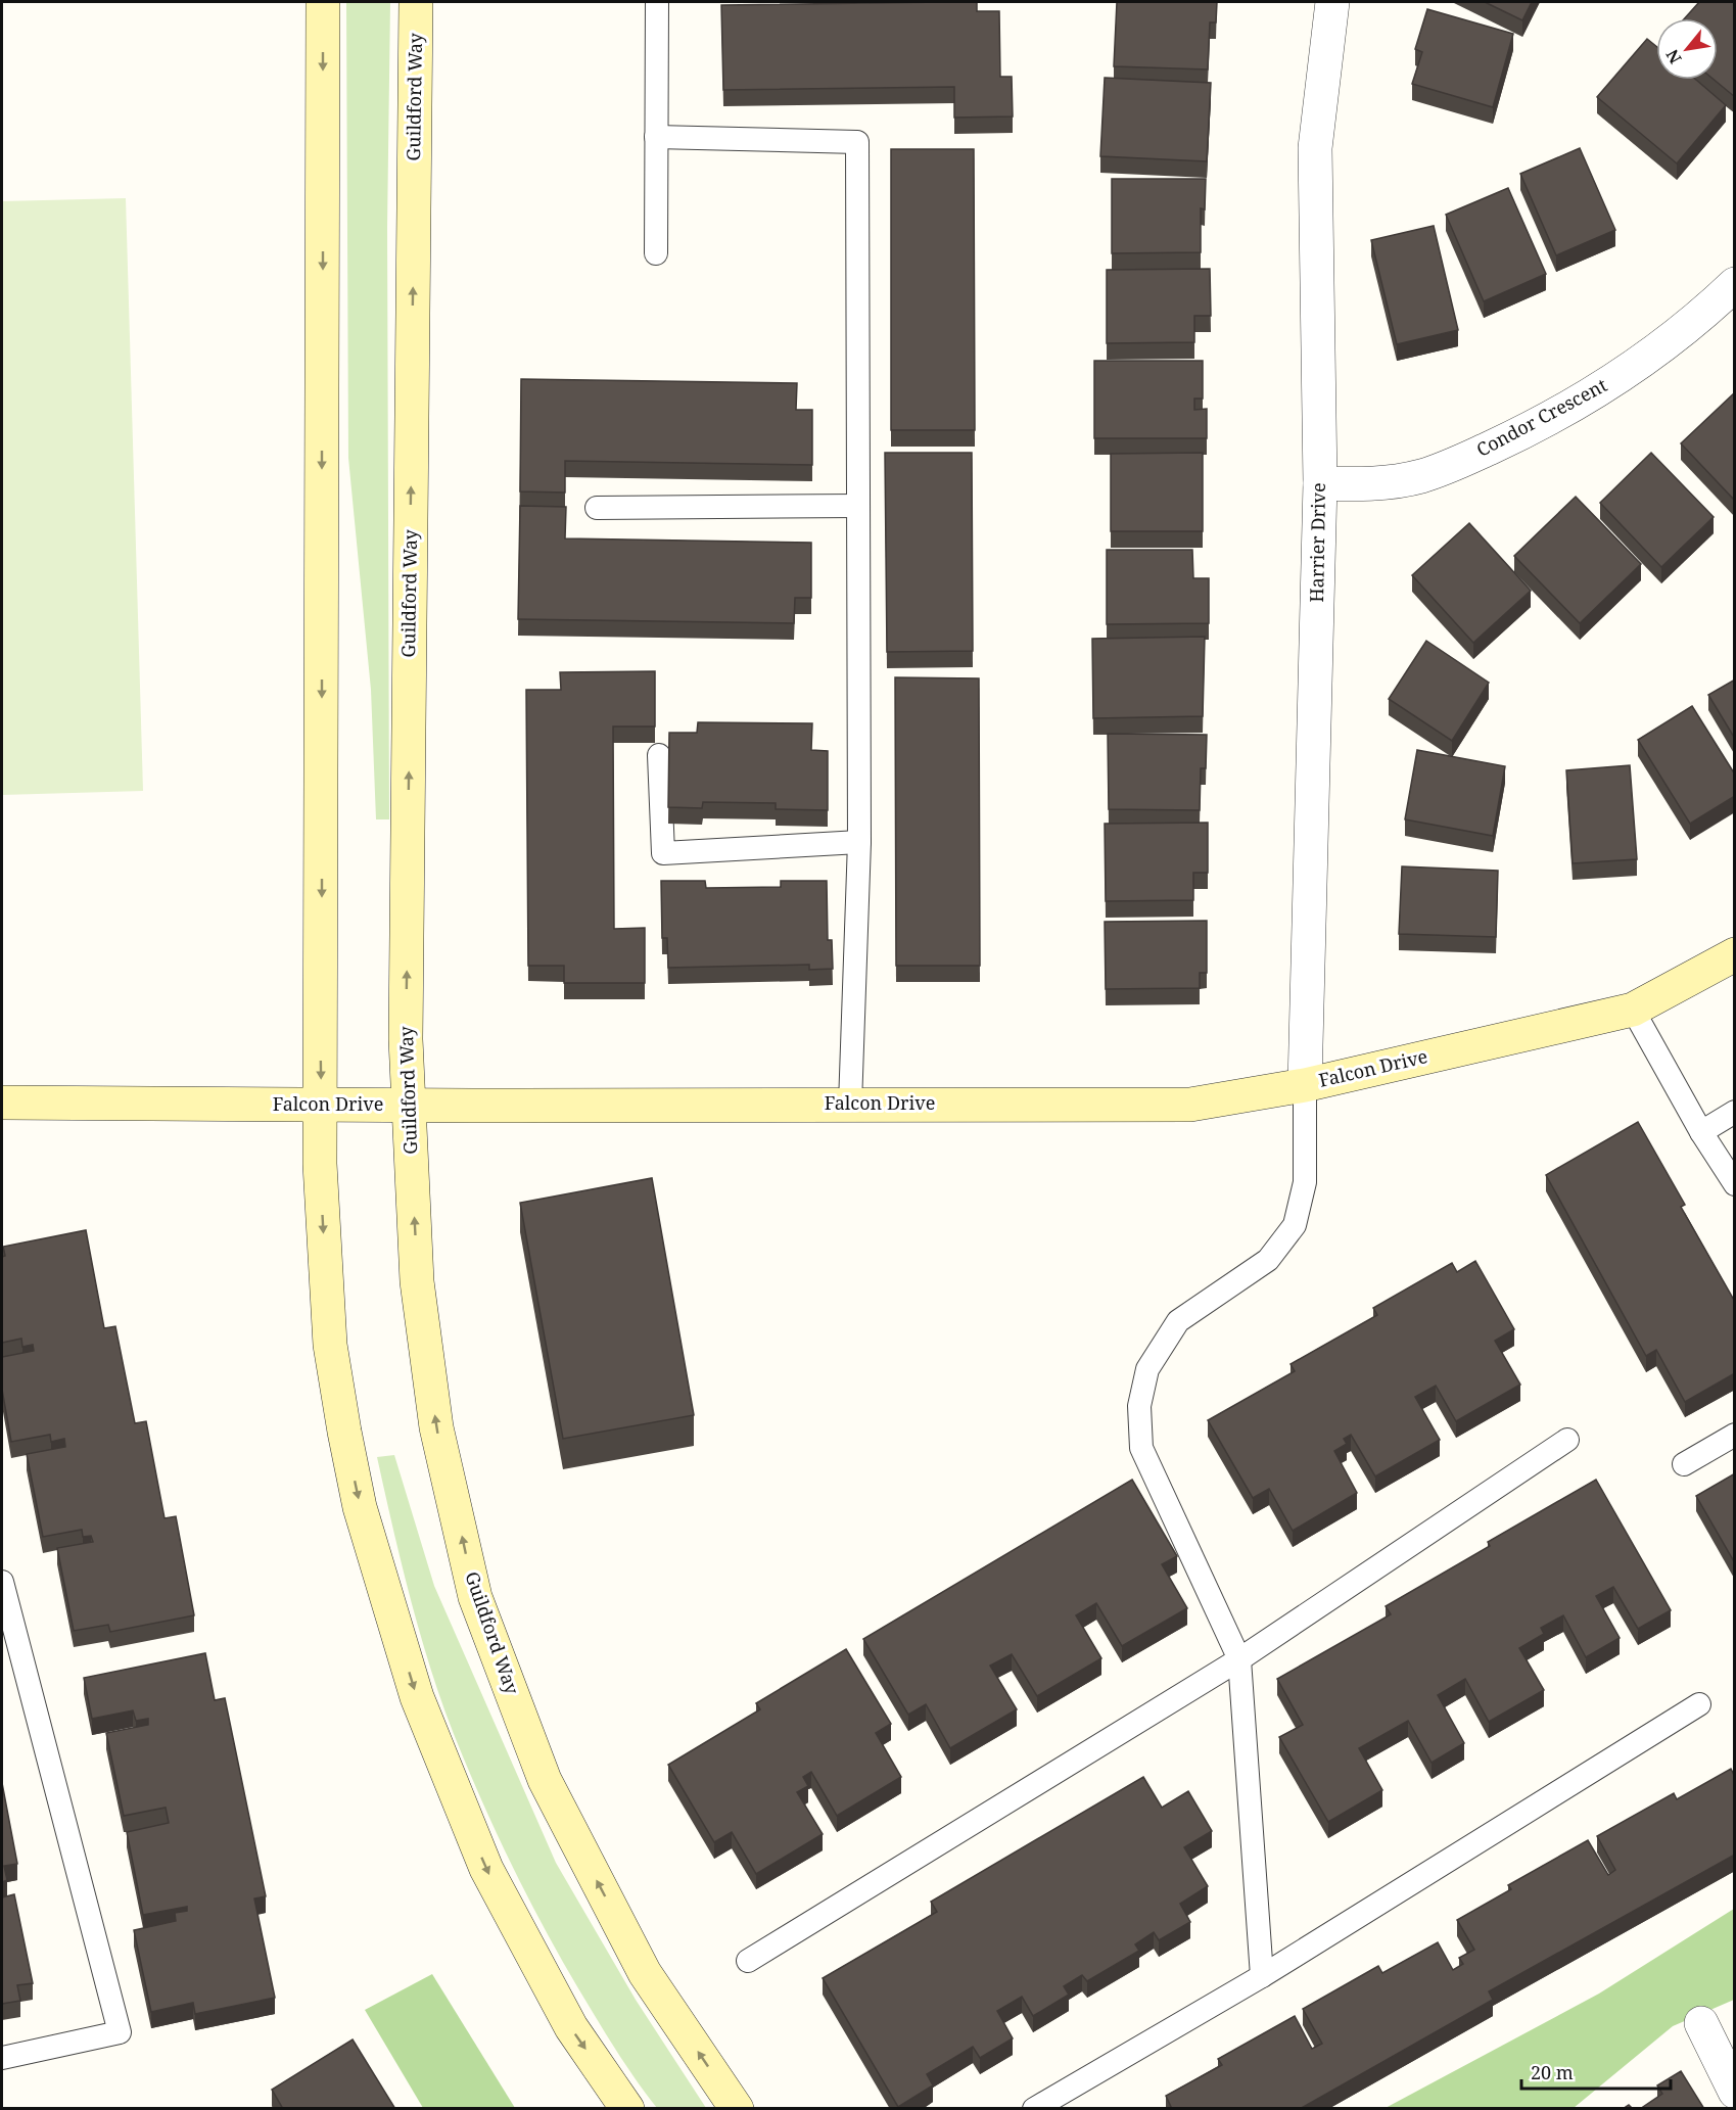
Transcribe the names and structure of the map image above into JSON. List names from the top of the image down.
{
  "streets": {
    "main road": ["Guildford Way", "Falcon Drive"],
    "street": ["Condor Crescent", "Harrier Drive"]
  },
  "crossings": [
    ["Guildford Way", "Falcon Drive"],
    ["Condor Crescent", "Harrier Drive"],
    ["Harrier Drive", "Falcon Drive"]
  ],
  "scale_bar": "20 m",
  "north": "bottom left"
}
